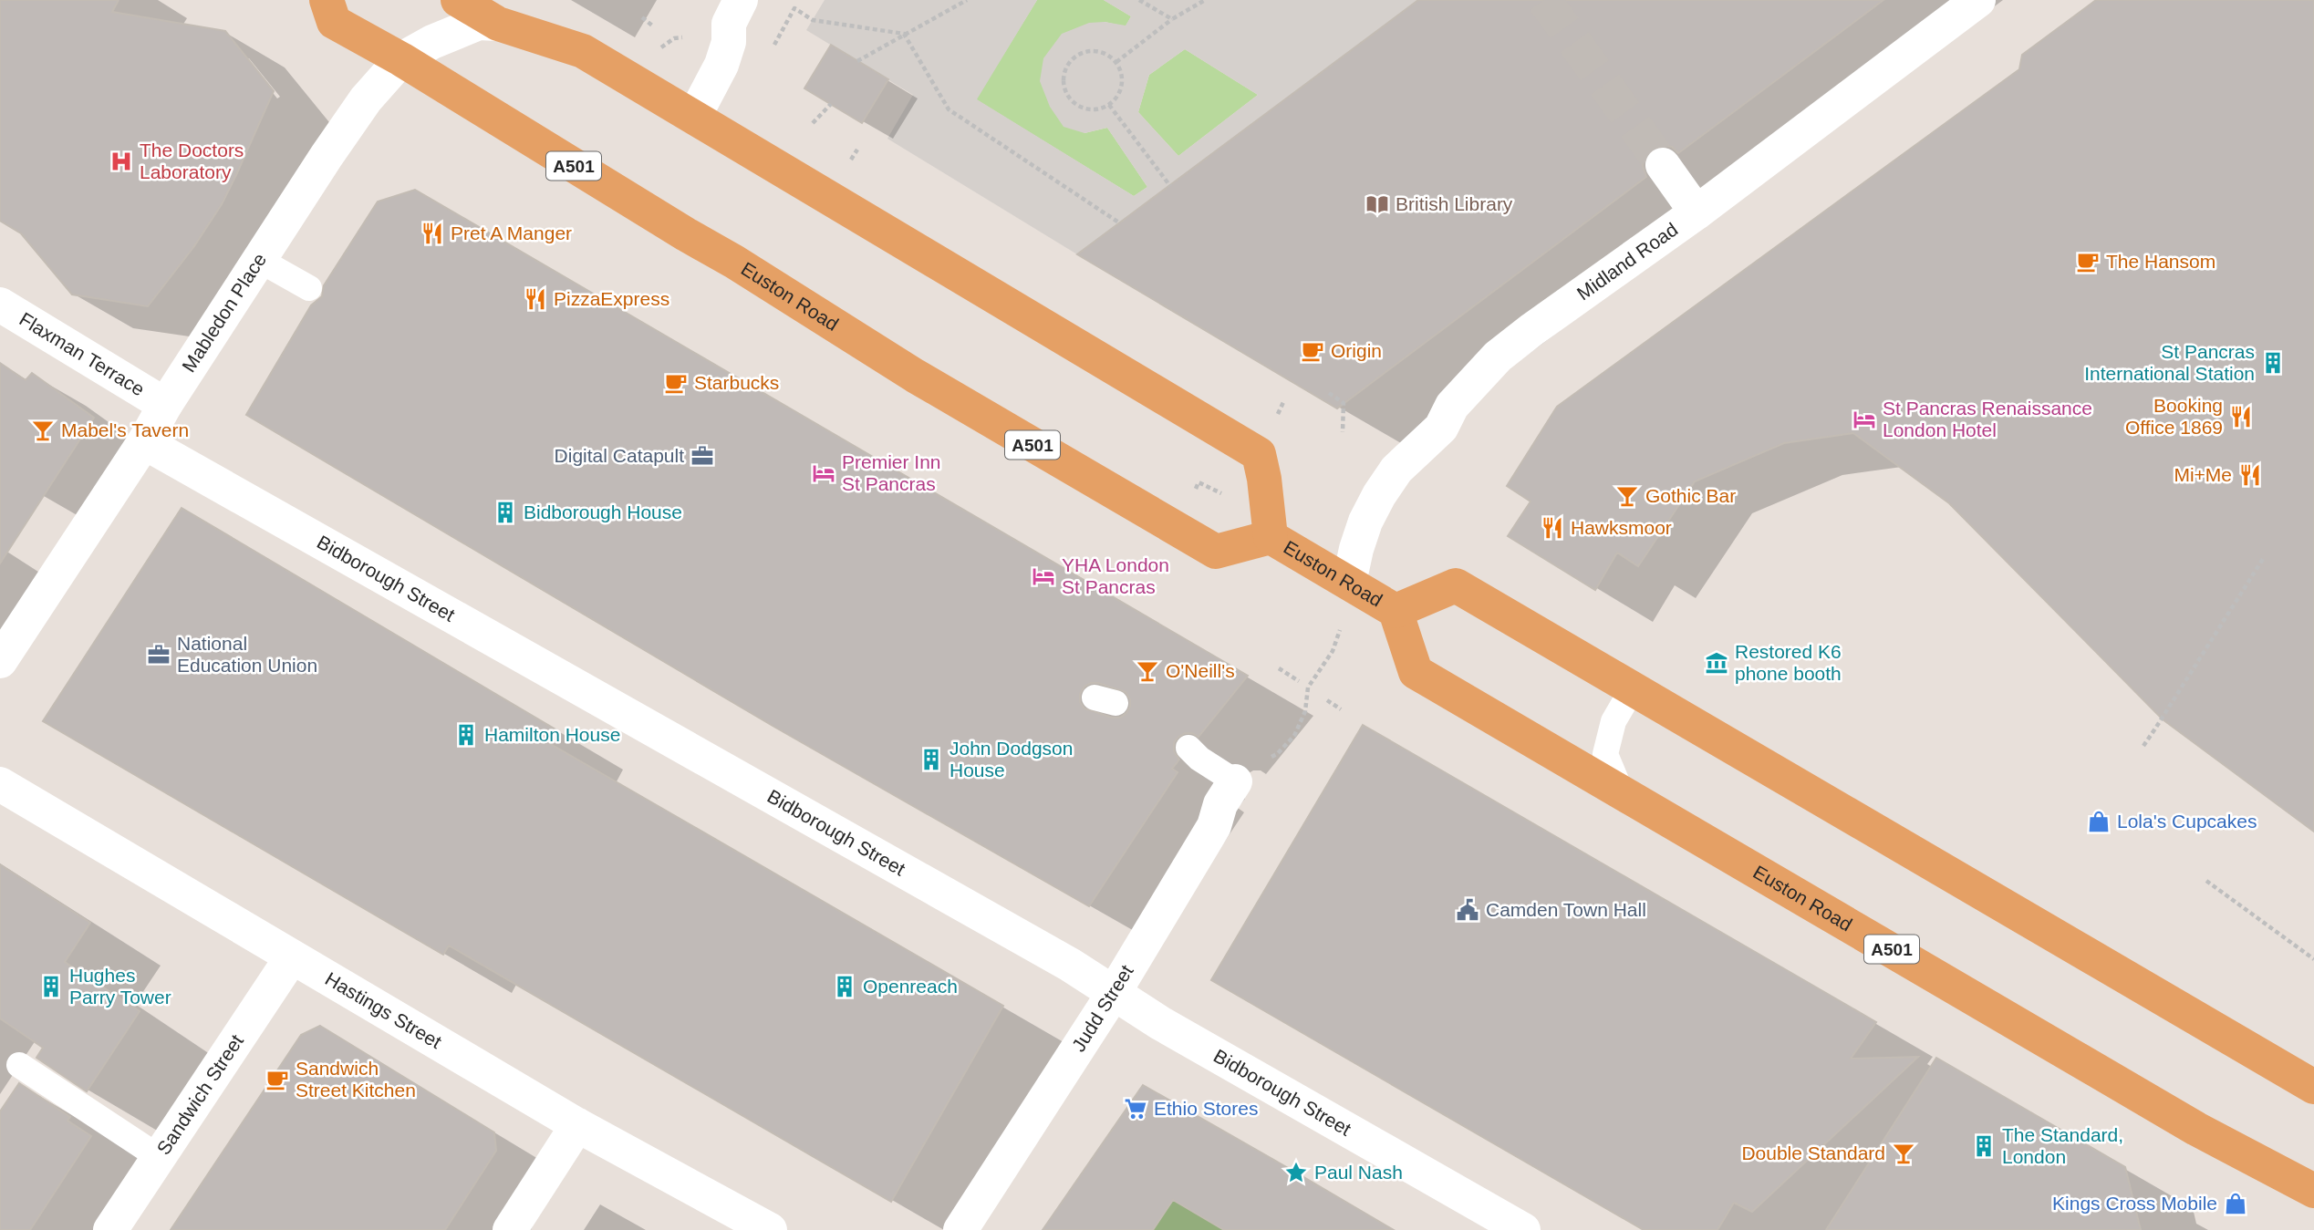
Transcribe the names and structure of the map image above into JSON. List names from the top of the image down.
{
  "streets": {
    "highway": ["A501", "Euston Road"],
    "street": [
      "Midland Road",
      "Mabledon Place",
      "Flaxman Terrace",
      "Bidborough Street",
      "Judd Street",
      "Hastings Street",
      "Sandwich Street"
    ]
  },
  "crossings": [
    ["Midland Road", "Euston Road"],
    ["Euston Road", "Mabledon Place"],
    ["Mabledon Place", "Flaxman Terrace"],
    ["Mabledon Place", "Bidborough Street"],
    ["Bidborough Street", "Judd Street"],
    ["Hastings Street", "Sandwich Street"]
  ],
  "places": {
    "hospital": ["The Doctors Laboratory"],
    "library": ["British Library"],
    "restaurant": [
      "Pret A Manger",
      "PizzaExpress",
      "Booking Office 1869",
      "Mi+Me",
      "Hawksmoor"
    ],
    "cafe": [
      "The Hansom",
      "Origin",
      "Starbucks",
      "Sandwich Street Kitchen"
    ],
    "building": [
      "St Pancras International Station",
      "Bidborough House",
      "Hamilton House",
      "John Dodgson House",
      "Hughes Parry Tower",
      "Openreach",
      "The Standard, London"
    ],
    "hotel": ["St Pancras Renaissance London Hotel", "Premier Inn St Pancras", "YHA London St Pancras"],
    "bar": [
      "Mabel's Tavern",
      "Gothic Bar",
      "O'Neill's",
      "Double Standard"
    ],
    "office": ["Digital Catapult", "National Education Union"],
    "museum": ["Restored K6 phone booth"],
    "shop": ["Lola's Cupcakes", "Kings Cross Mobile"],
    "public building": ["Camden Town Hall"],
    "supermarket": ["Ethio Stores"],
    "place": ["Paul Nash"]
  }
}
